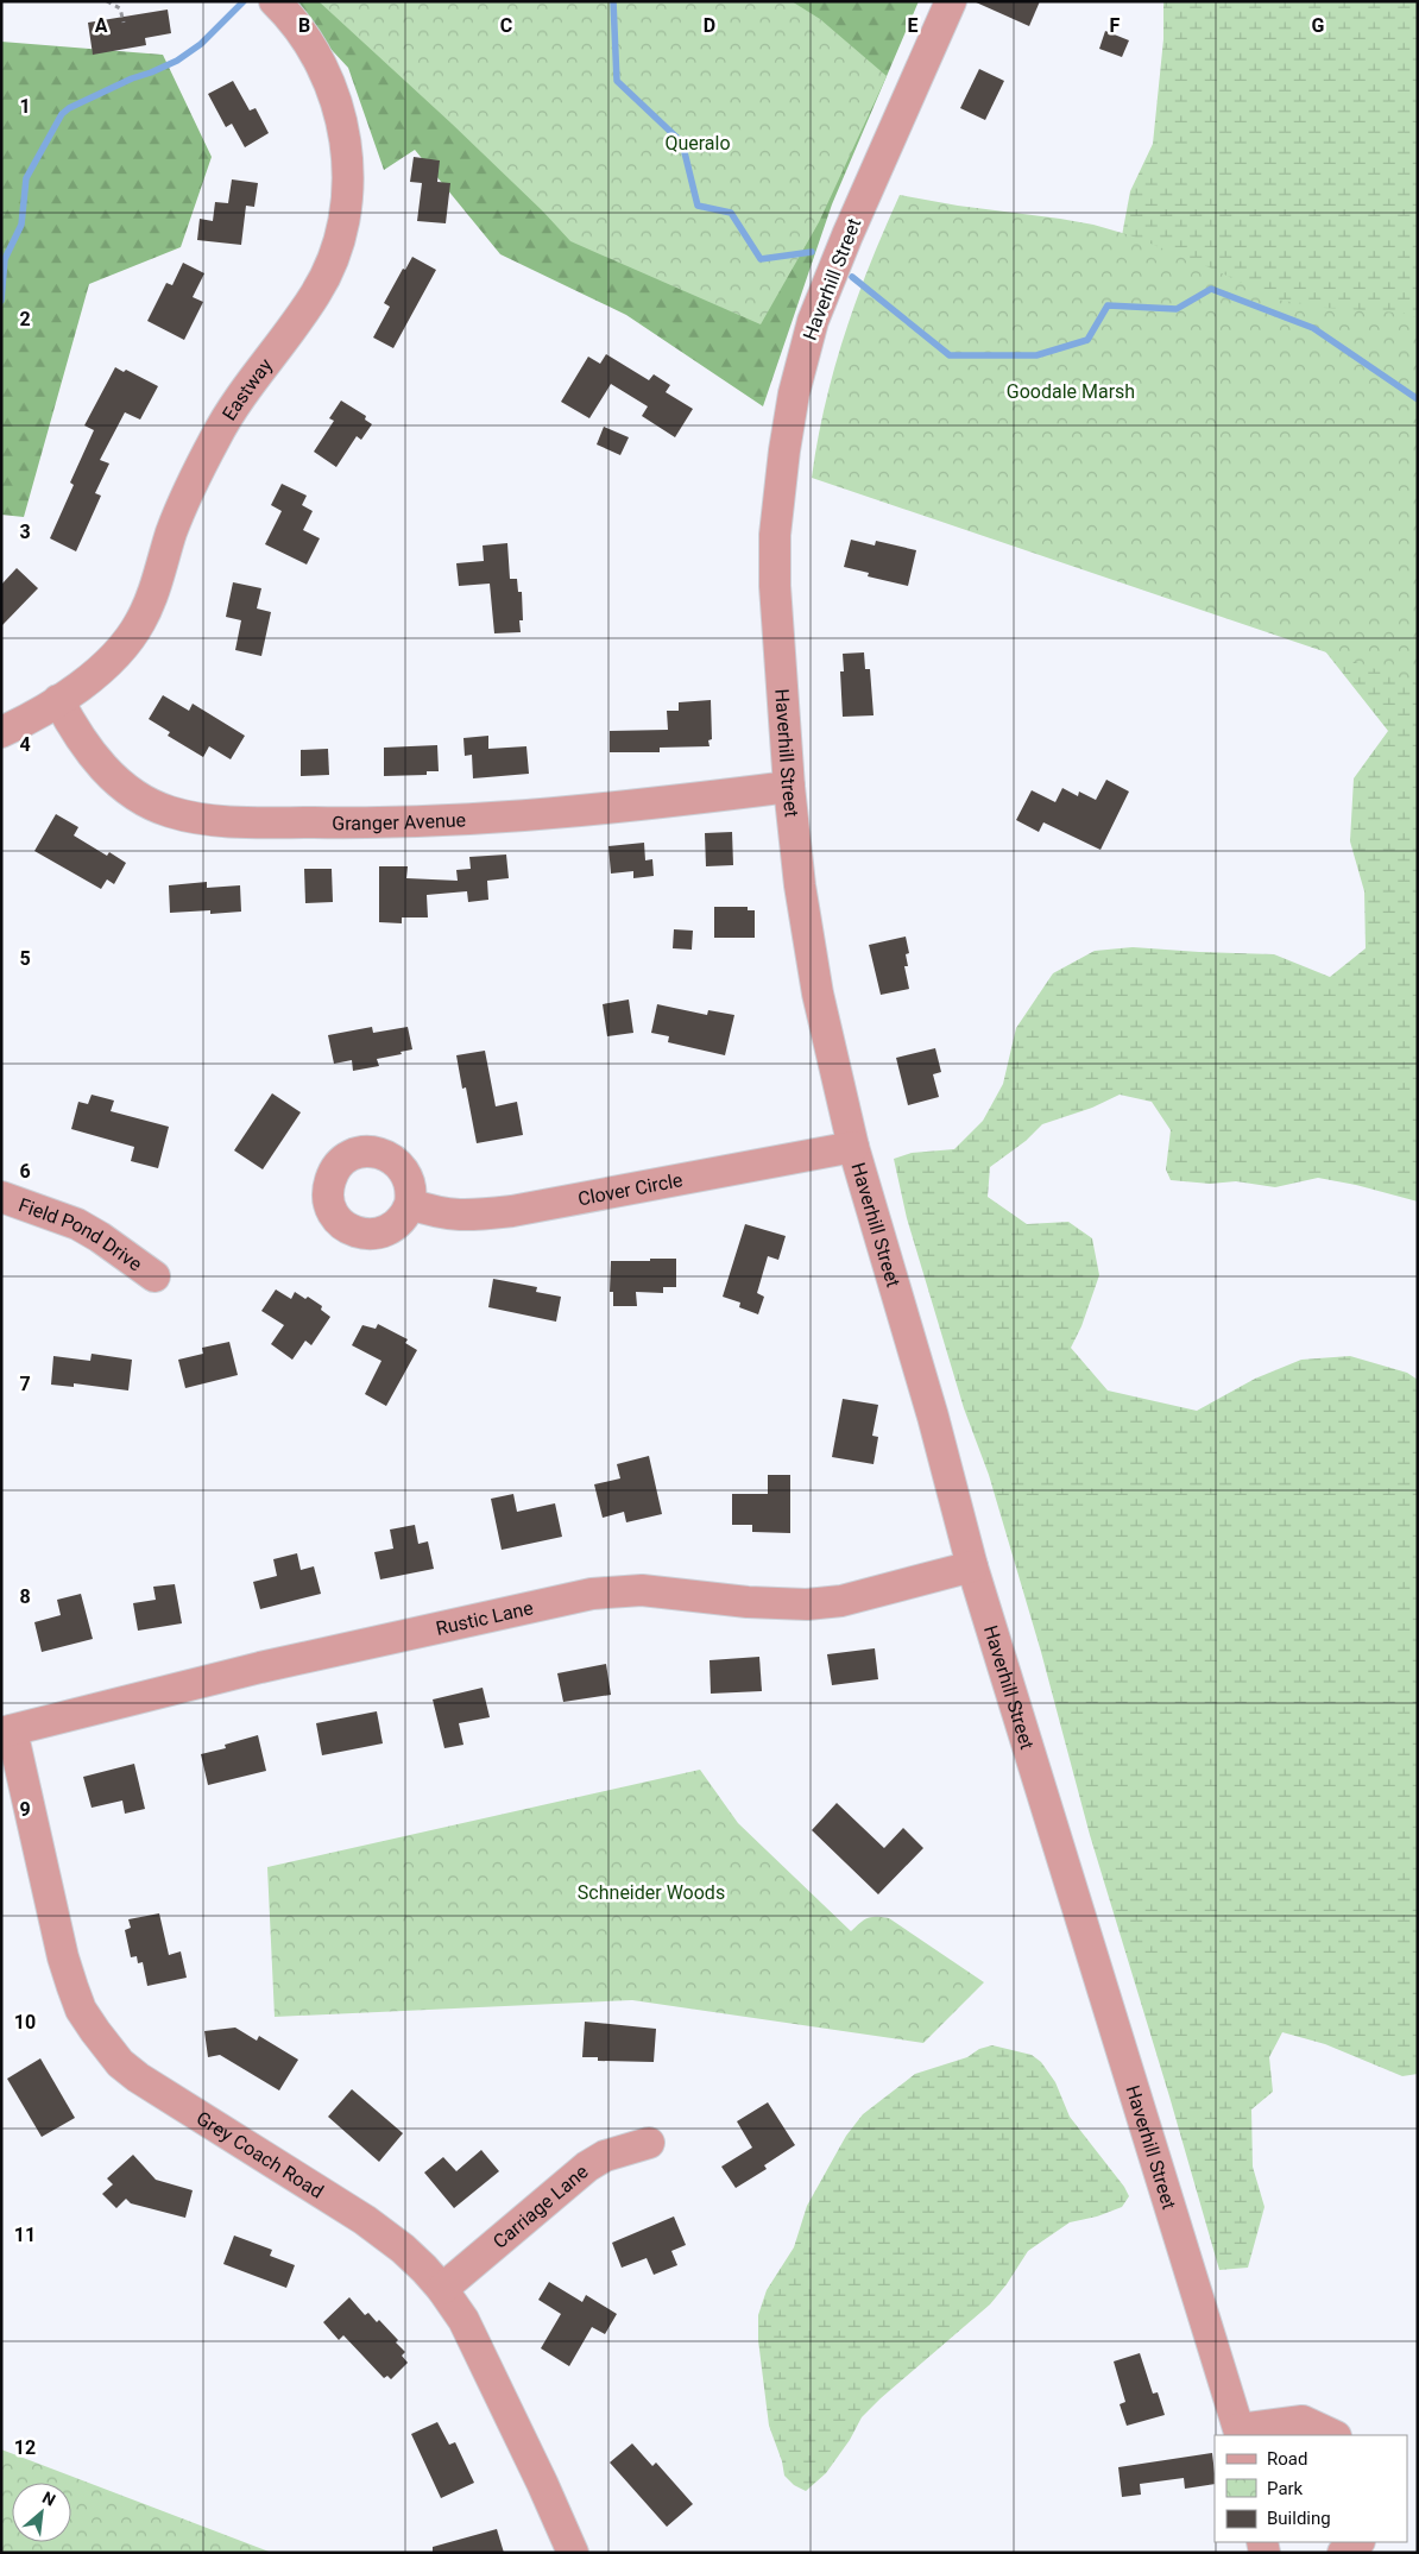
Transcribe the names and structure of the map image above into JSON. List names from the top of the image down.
{
  "streets": {
    "street": [
      "Haverhill Street",
      "Eastway",
      "Granger Avenue",
      "Clover Circle",
      "Field Pond Drive",
      "Rustic Lane",
      "Grey Coach Road",
      "Carriage Lane"
    ]
  },
  "crossings": [
    ["Haverhill Street", "Granger Avenue"],
    ["Haverhill Street", "Clover Circle"],
    ["Haverhill Street", "Rustic Lane"],
    ["Eastway", "Granger Avenue"],
    ["Rustic Lane", "Grey Coach Road"],
    ["Grey Coach Road", "Carriage Lane"]
  ],
  "parks": ["Queralo", "Goodale Marsh", "Schneider Woods"],
  "legend": ["Road", "Park", "Building"],
  "north": "top right",
  "grid": {
    "columns": [
      "A",
      "B",
      "C",
      "D",
      "E",
      "F",
      "G"
    ],
    "rows": [
      "1",
      "2",
      "3",
      "4",
      "5",
      "6",
      "7",
      "8",
      "9",
      "10",
      "11",
      "12"
    ]
  }
}
